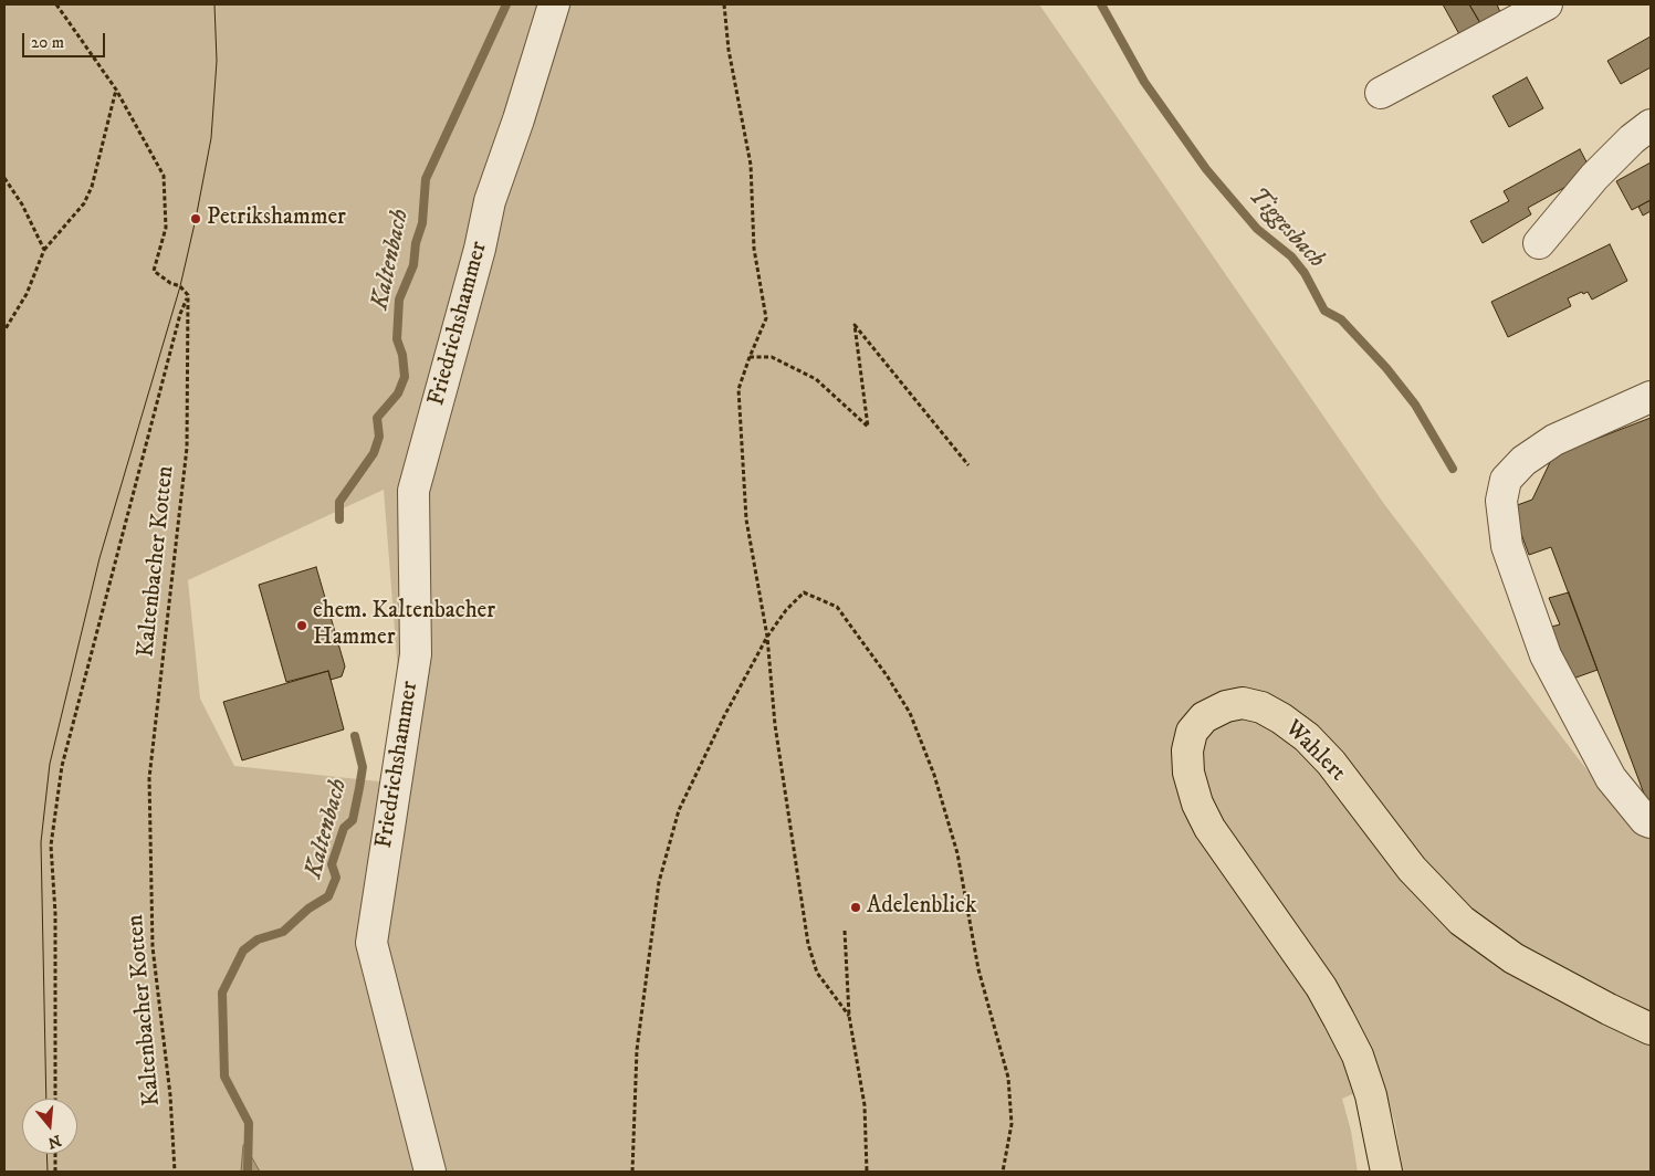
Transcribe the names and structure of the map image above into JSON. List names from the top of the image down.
{
  "streets": {
    "main road": ["Wahlert"],
    "street": ["Friedrichshammer"],
    "path": ["Kaltenbacher Kotten"]
  },
  "water": ["Tiggesbach", "Kaltenbach"],
  "places": ["Petrikshammer", "ehem. Kaltenbacher Hammer", "Adelenblick"],
  "scale_bar": "20 m",
  "north": "bottom"
}
